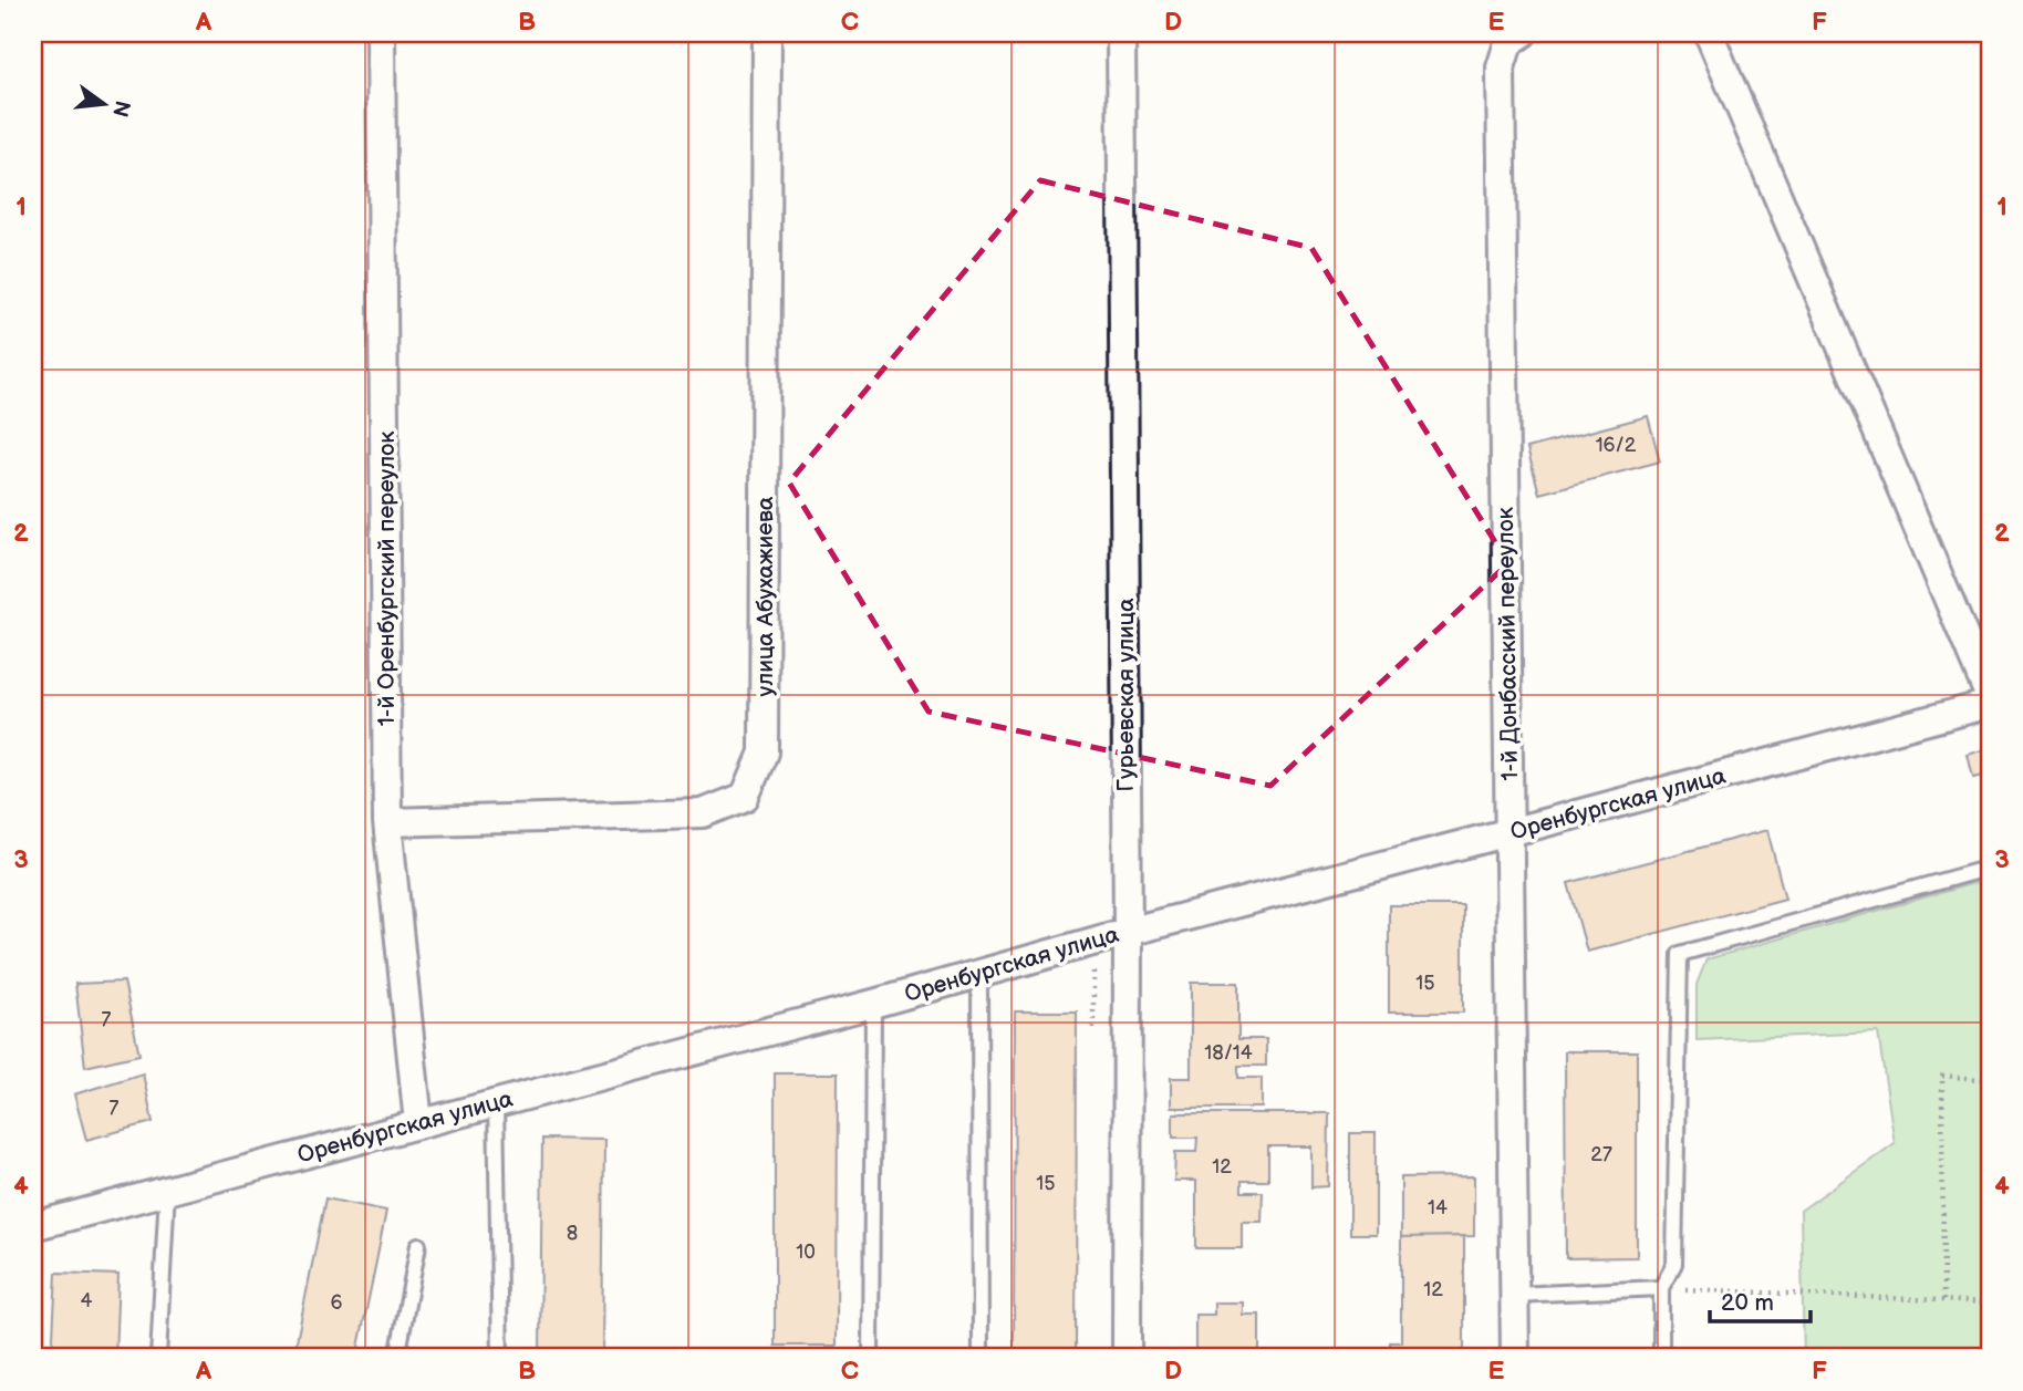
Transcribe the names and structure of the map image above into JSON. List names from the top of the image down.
{
  "streets": {
    "street": [
      "1-й Оренбургский переулок",
      "улица Абухажиева",
      "1-й Донбасский переулок",
      "Гурьевская улица",
      "Оренбургская улица"
    ]
  },
  "crossings": [
    ["1-й Оренбургский переулок", "улица Абухажиева"],
    ["1-й Оренбургский переулок", "Оренбургская улица"],
    ["1-й Донбасский переулок", "Оренбургская улица"],
    ["Гурьевская улица", "Оренбургская улица"]
  ],
  "house_numbers": [
    "16/2",
    "15",
    "7",
    "18/14",
    "7",
    "27",
    "12",
    "15",
    "14",
    "8",
    "10",
    "12",
    "4",
    "6"
  ],
  "scale_bar": "20 m",
  "north": "right",
  "grid": {
    "columns": [
      "A",
      "B",
      "C",
      "D",
      "E",
      "F"
    ],
    "rows": [
      "1",
      "2",
      "3",
      "4"
    ]
  }
}
